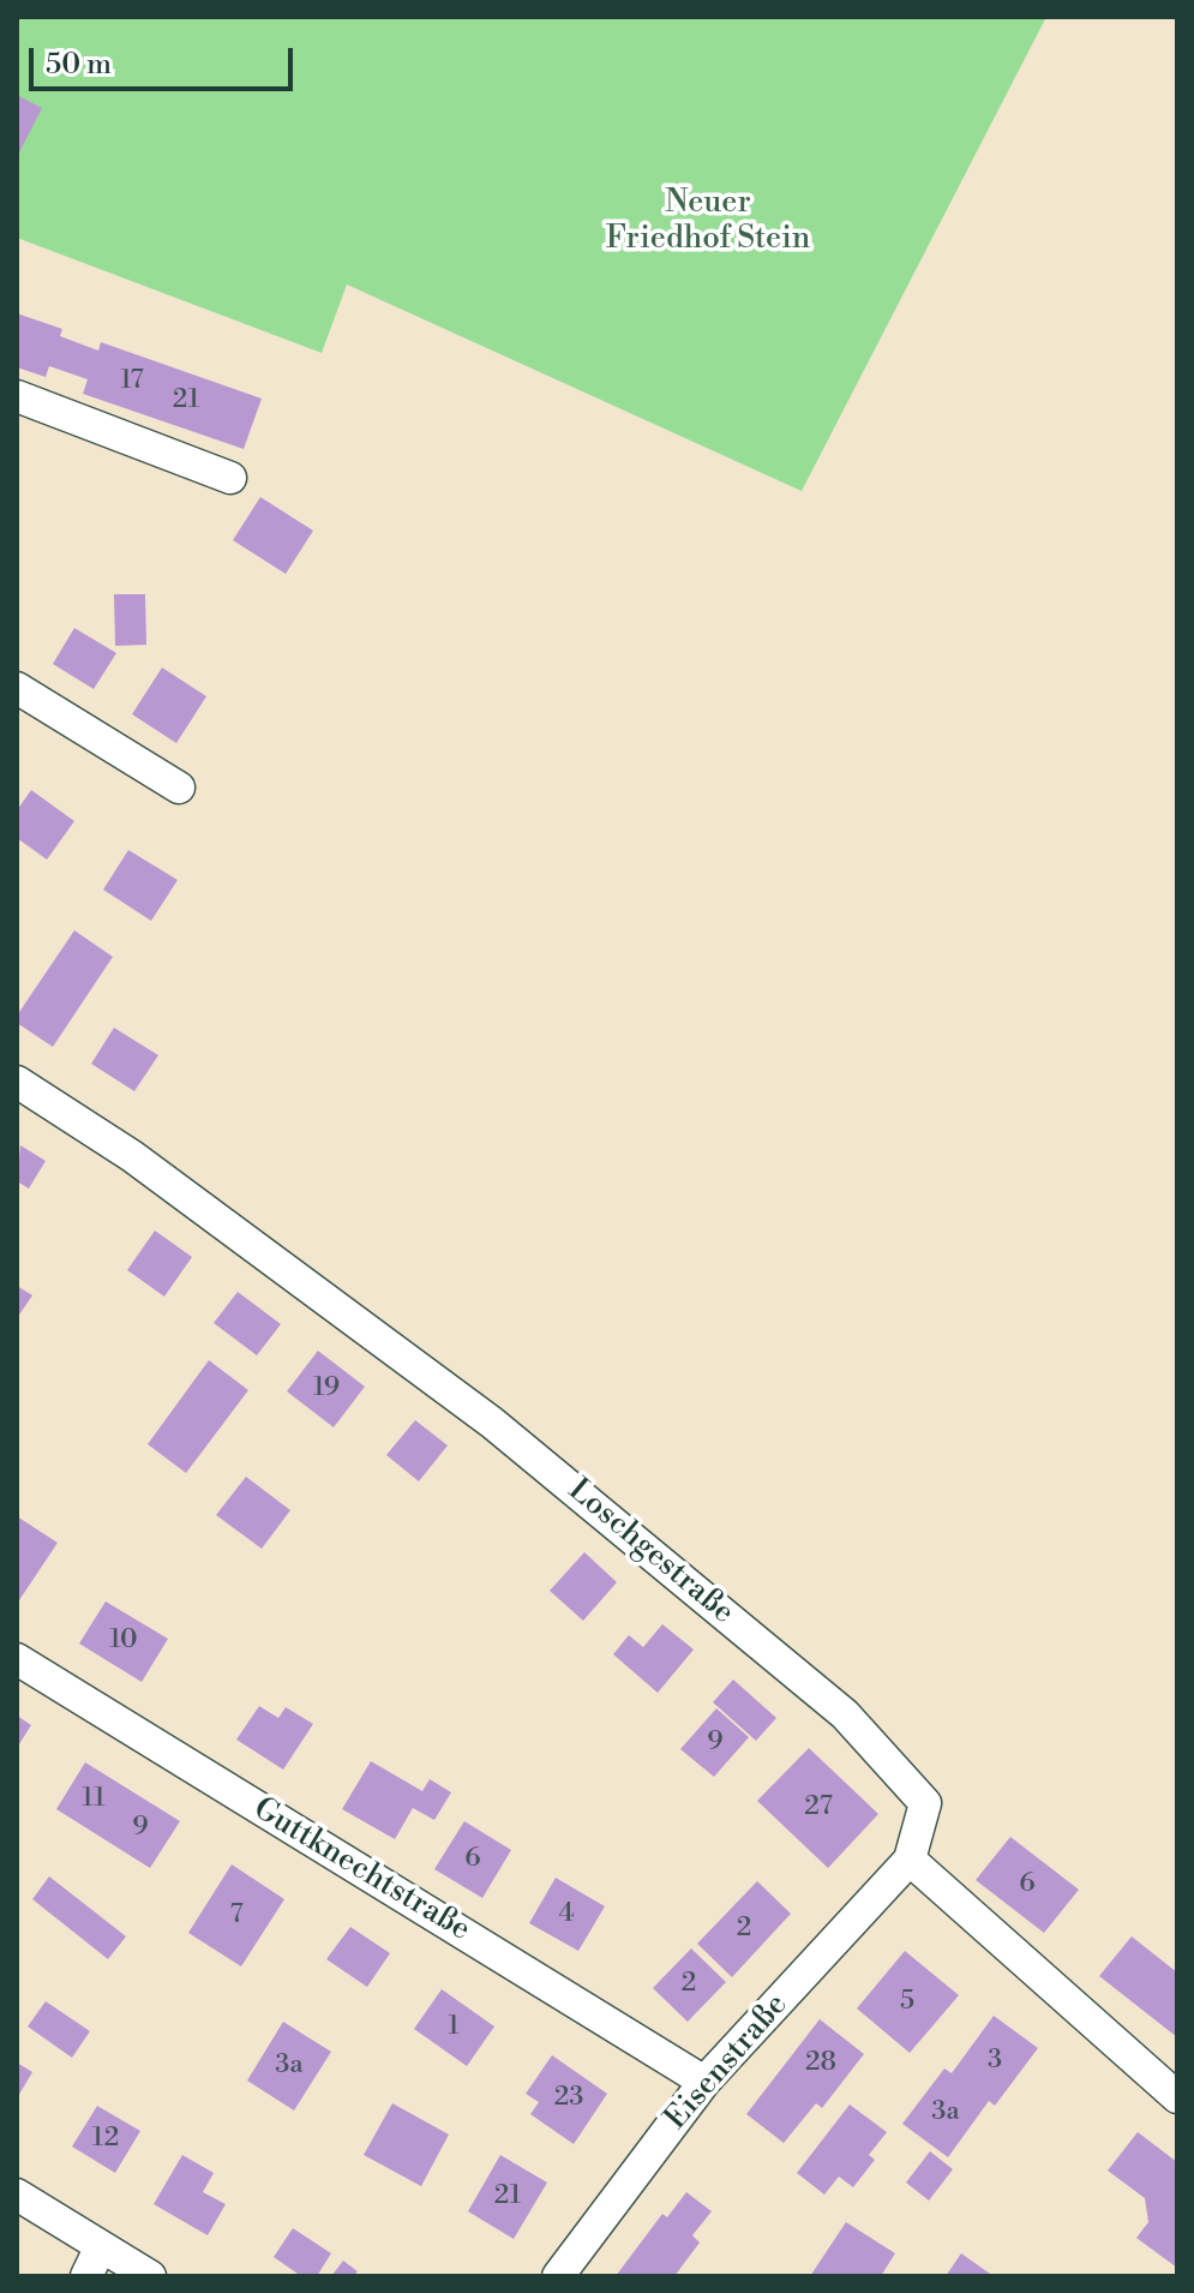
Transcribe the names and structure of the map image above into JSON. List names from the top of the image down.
{
  "streets": {
    "street": ["Loschgestraße", "Guttknechtstraße", "Eisenstraße"]
  },
  "crossings": [
    ["Loschgestraße", "Eisenstraße"],
    ["Guttknechtstraße", "Eisenstraße"]
  ],
  "parks": ["Neuer Friedhof Stein"],
  "house_numbers": [
    "17",
    "21",
    "19",
    "10",
    "9",
    "11",
    "27",
    "9",
    "6",
    "6",
    "4",
    "7",
    "2",
    "2",
    "5",
    "1",
    "3",
    "28",
    "3a",
    "23",
    "3a",
    "12",
    "21"
  ],
  "scale_bar": "50 m"
}
